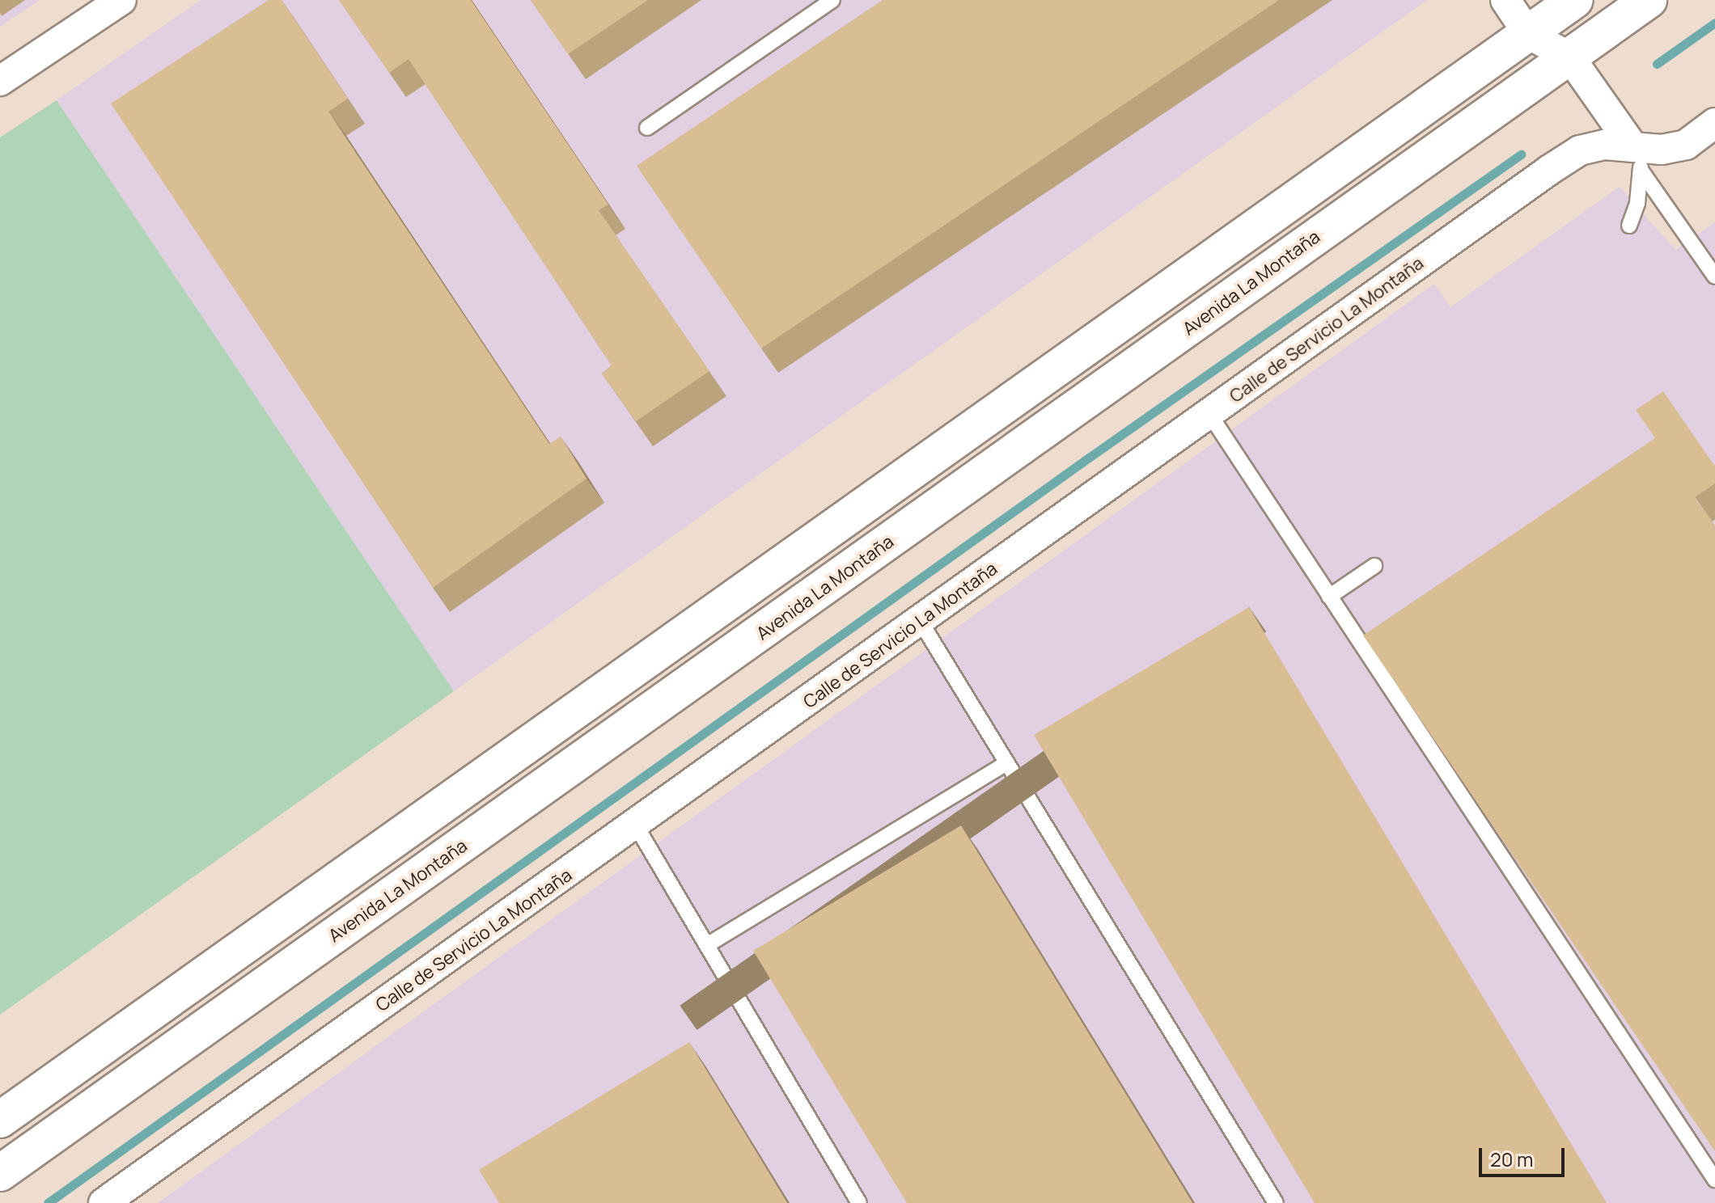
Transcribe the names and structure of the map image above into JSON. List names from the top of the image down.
{
  "streets": {
    "main road": ["Avenida La Montaña"],
    "street": ["Calle de Servicio La Montaña"]
  },
  "scale_bar": "20 m"
}
